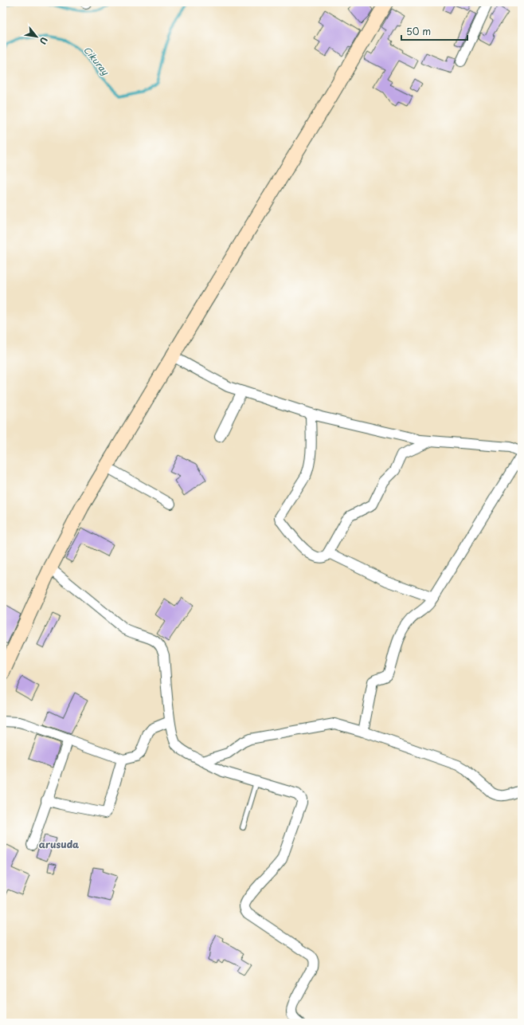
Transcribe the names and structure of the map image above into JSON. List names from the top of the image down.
{
  "districts": ["arusuda"],
  "water": ["Cikuray"],
  "scale_bar": "50 m",
  "north": "bottom right"
}
